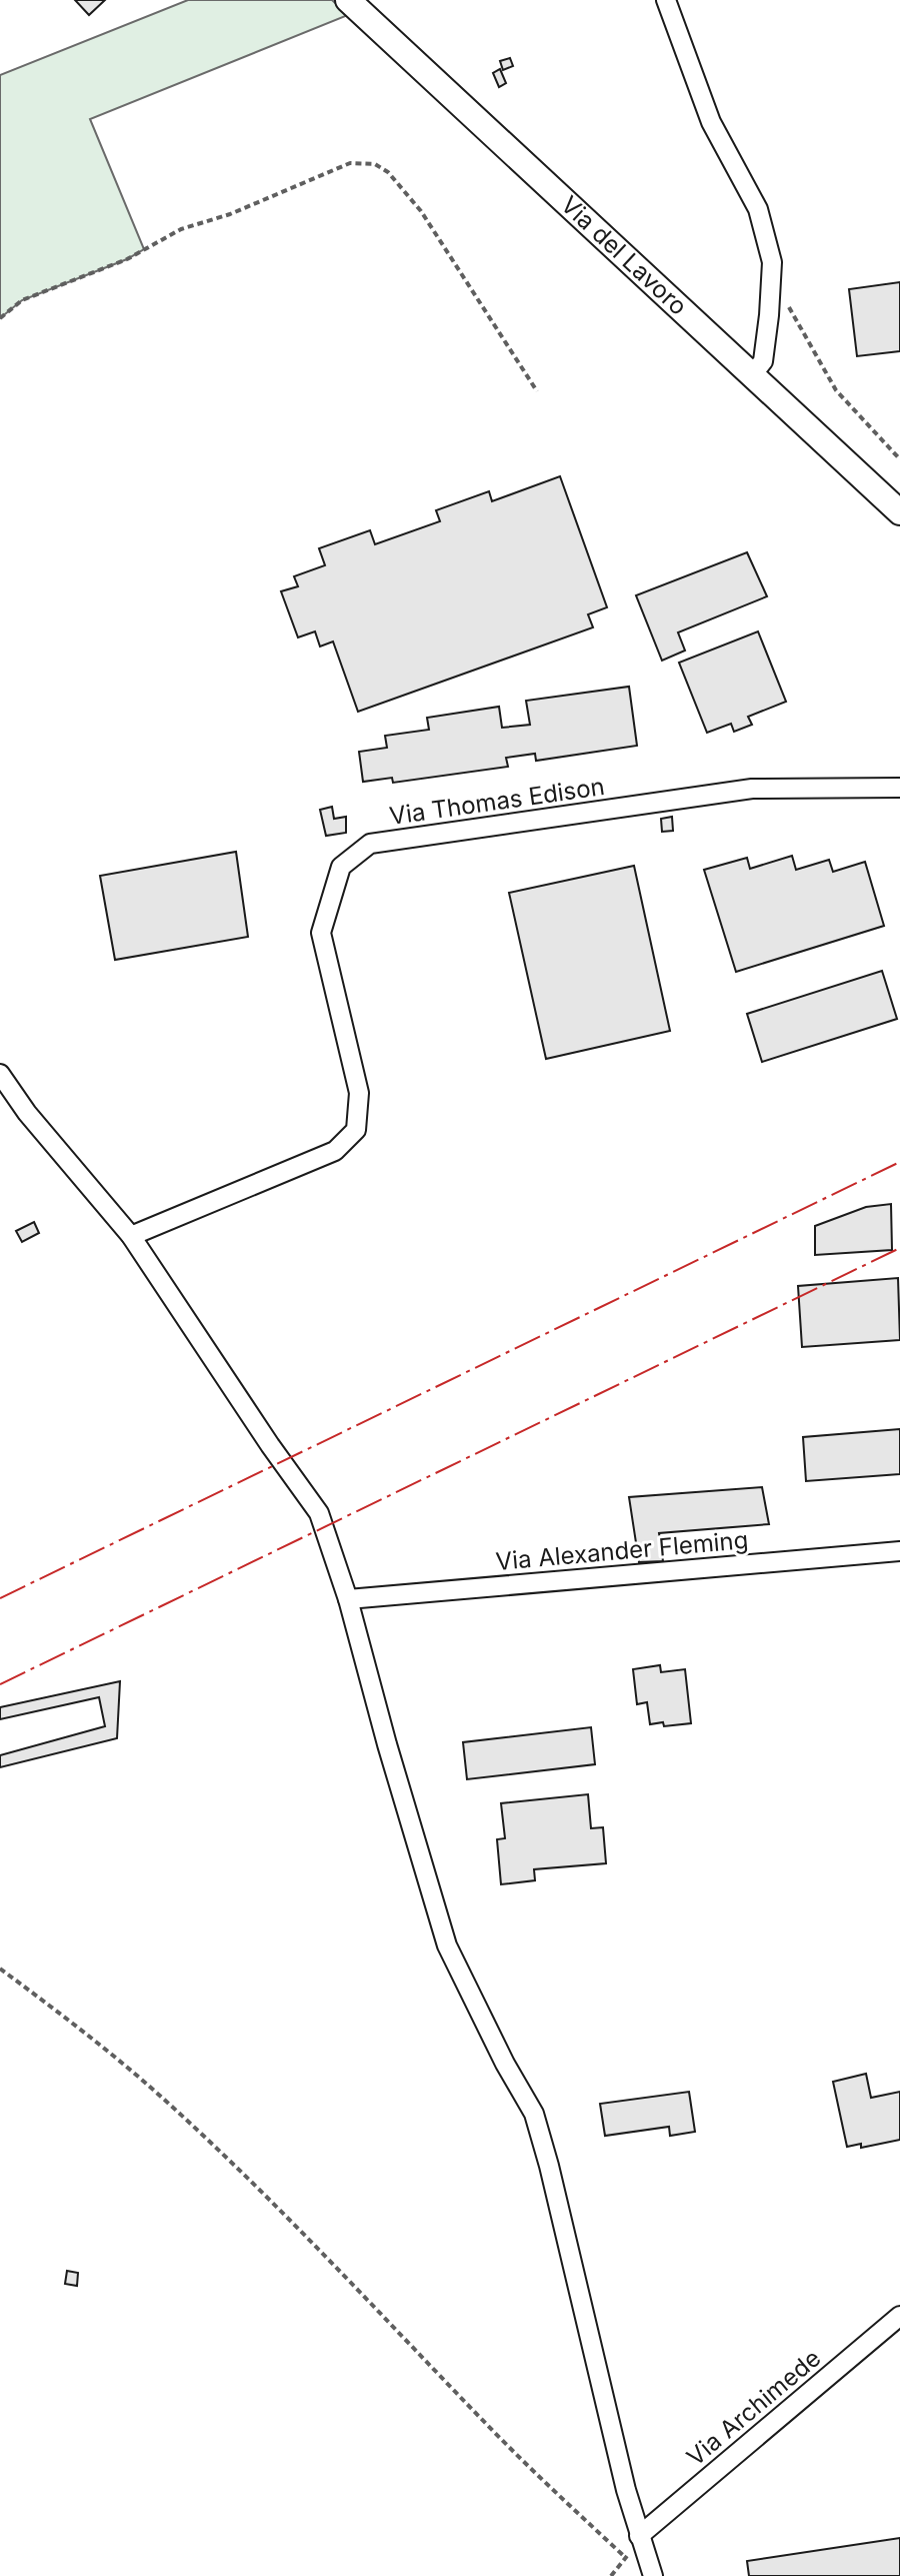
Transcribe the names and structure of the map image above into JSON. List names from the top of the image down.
{
  "streets": {
    "main road": ["Via del Lavoro"],
    "street": ["Via Thomas Edison", "Via Alexander Fleming", "Via Archimede"]
  }
}
